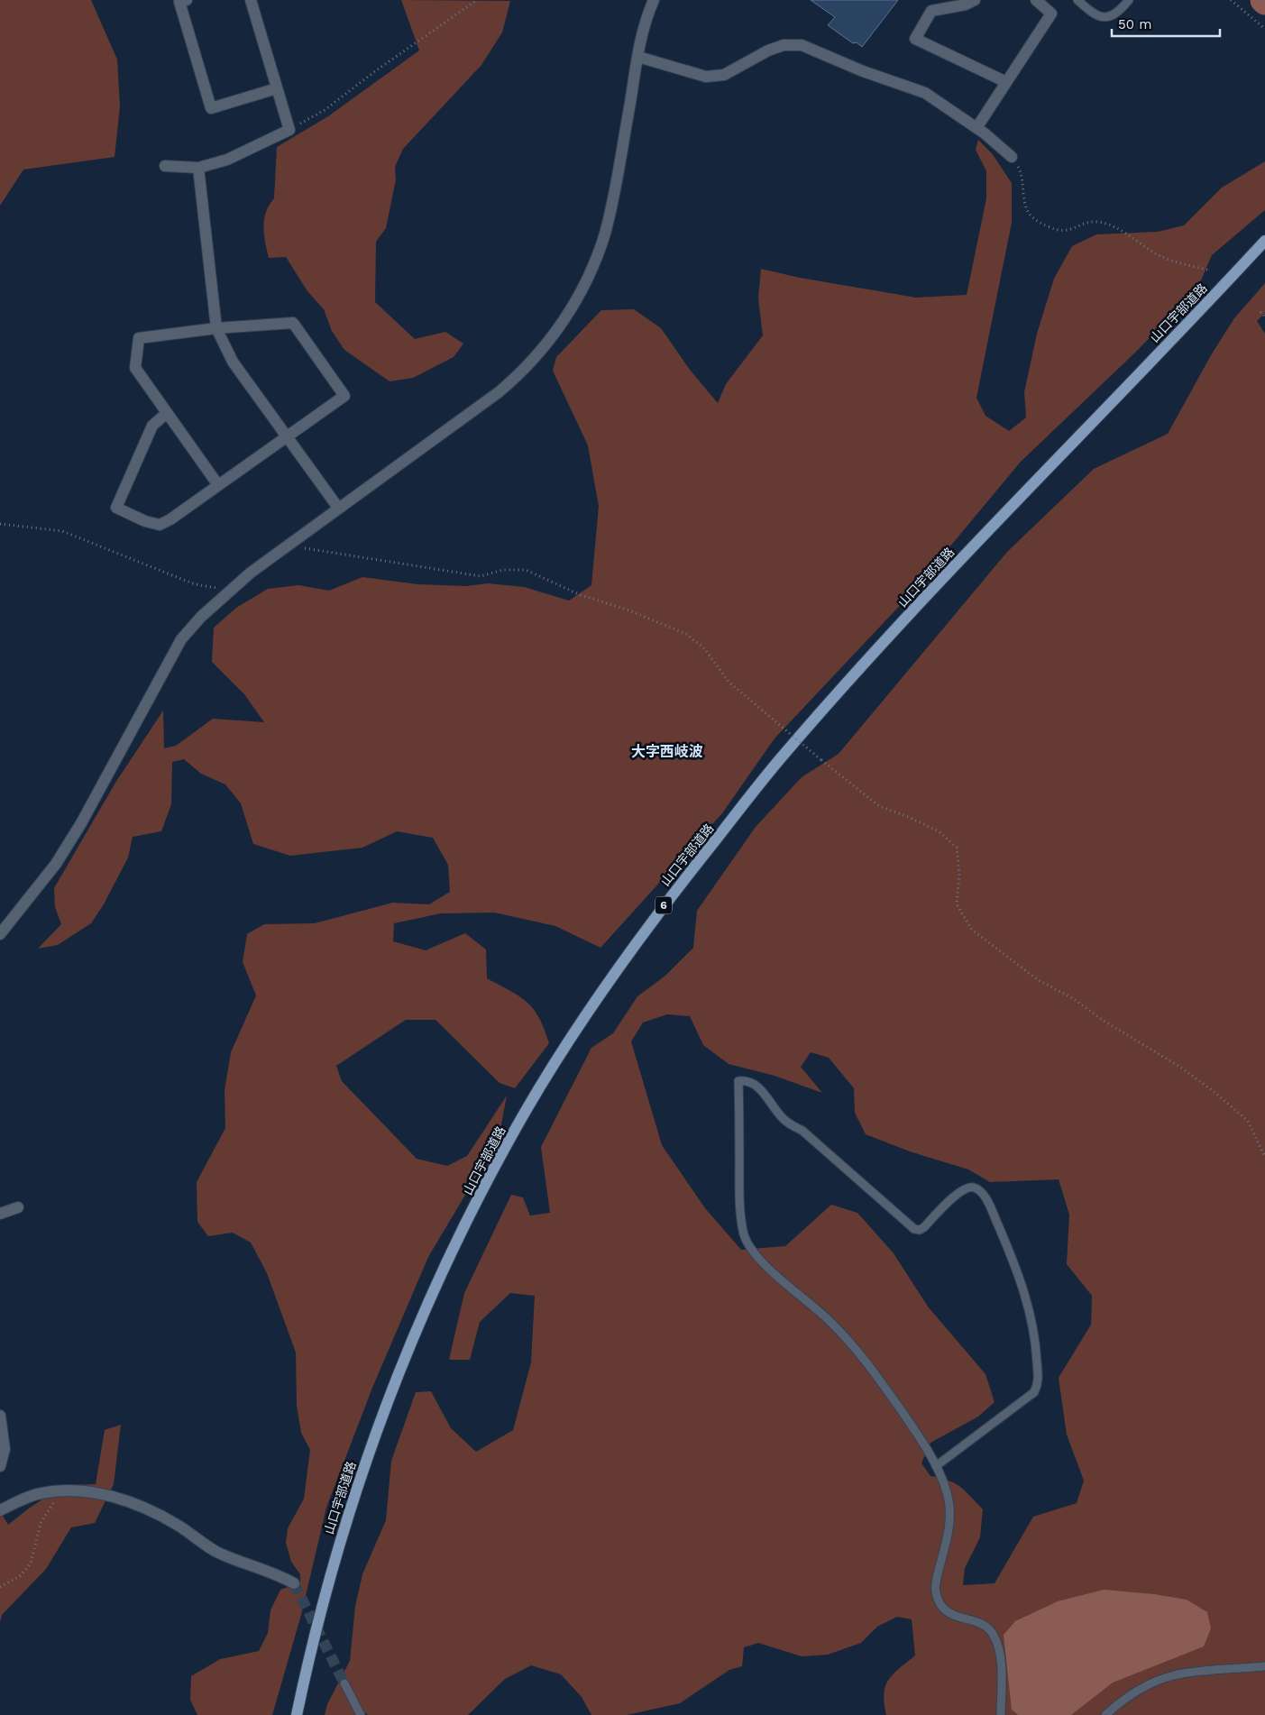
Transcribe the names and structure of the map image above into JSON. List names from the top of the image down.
{
  "streets": {
    "main road": ["山口宇部道路", "6"]
  },
  "districts": ["大字西岐波"],
  "scale_bar": "50 m"
}
